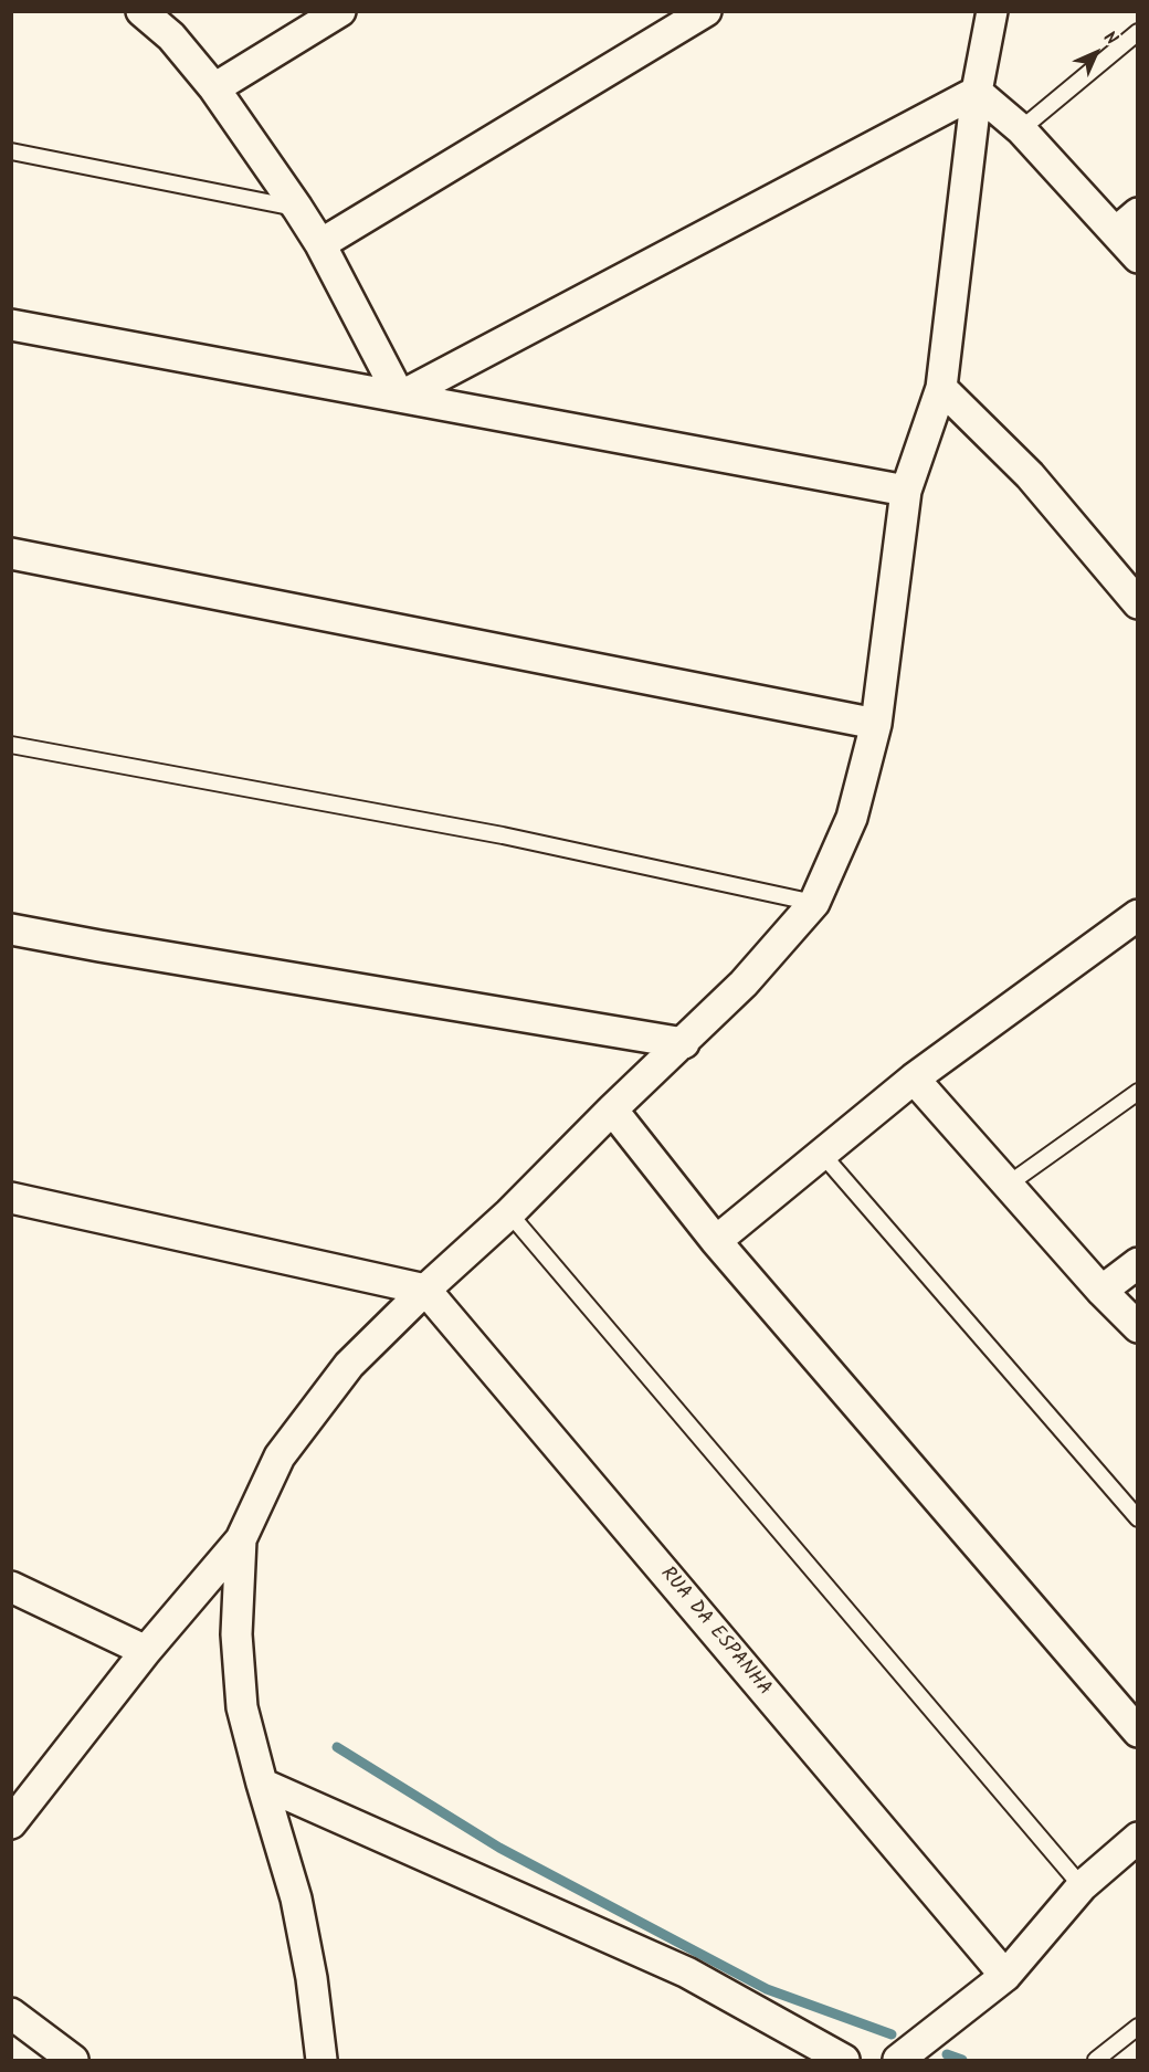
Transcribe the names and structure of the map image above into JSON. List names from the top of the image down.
{
  "streets": {
    "street": ["RUA DA ESPANHA"]
  },
  "north": "top right"
}
